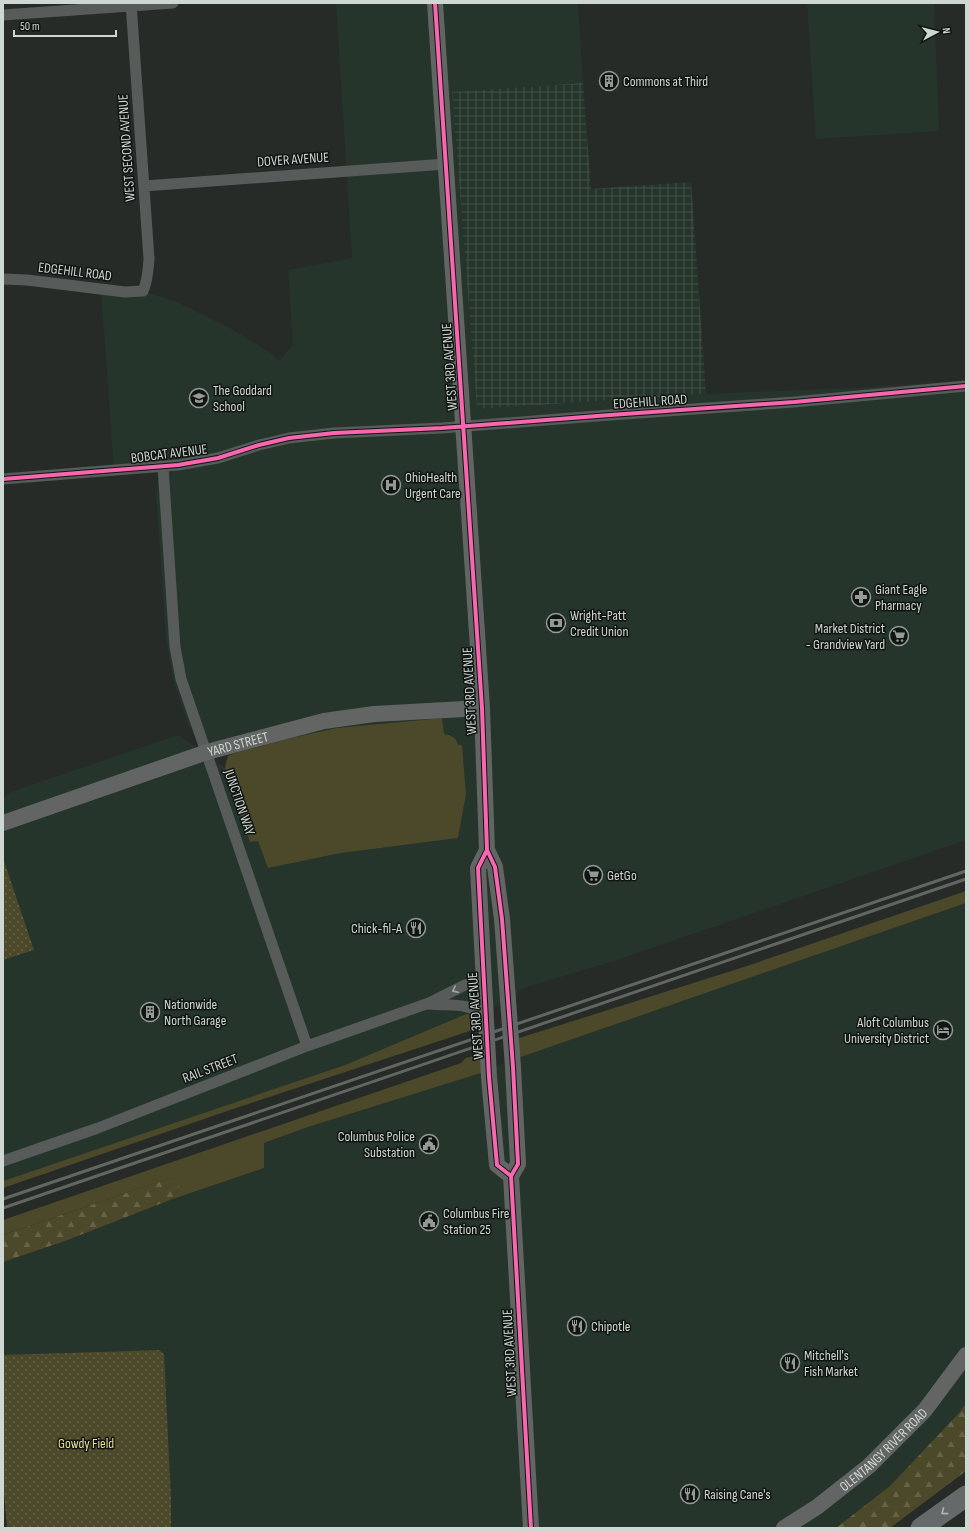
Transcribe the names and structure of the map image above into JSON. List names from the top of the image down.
{
  "streets": {
    "street": [
      "WEST SECOND AVENUE",
      "DOVER AVENUE",
      "EDGEHILL ROAD",
      "WEST 3RD AVENUE",
      "BOBCAT AVENUE",
      "YARD STREET",
      "JUNCTION WAY",
      "RAIL STREET",
      "OLENTANGY RIVER ROAD"
    ]
  },
  "crossings": [
    ["WEST SECOND AVENUE", "DOVER AVENUE"],
    ["WEST SECOND AVENUE", "EDGEHILL ROAD"],
    ["DOVER AVENUE", "WEST 3RD AVENUE"],
    ["EDGEHILL ROAD", "WEST 3RD AVENUE"],
    ["EDGEHILL ROAD", "BOBCAT AVENUE"],
    ["WEST 3RD AVENUE", "YARD STREET"],
    ["WEST 3RD AVENUE", "RAIL STREET"],
    ["BOBCAT AVENUE", "JUNCTION WAY"],
    ["YARD STREET", "JUNCTION WAY"],
    ["JUNCTION WAY", "RAIL STREET"]
  ],
  "parks": ["Gowdy Field"],
  "places": {
    "building": ["Commons at Third", "Nationwide North Garage"],
    "school or university": ["The Goddard School"],
    "hospital": ["OhioHealth Urgent Care"],
    "pharmacy": ["Giant Eagle Pharmacy"],
    "bank": ["Wright-Patt Credit Union"],
    "supermarket": ["Market District - Grandview Yard", "GetGo"],
    "restaurant": [
      "Chick-fil-A",
      "Chipotle",
      "Mitchell's Fish Market",
      "Raising Cane's"
    ],
    "hotel": ["Aloft Columbus University District"],
    "public building": ["Columbus Police Substation", "Columbus Fire Station 25"]
  },
  "scale_bar": "50 m",
  "north": "right"
}
